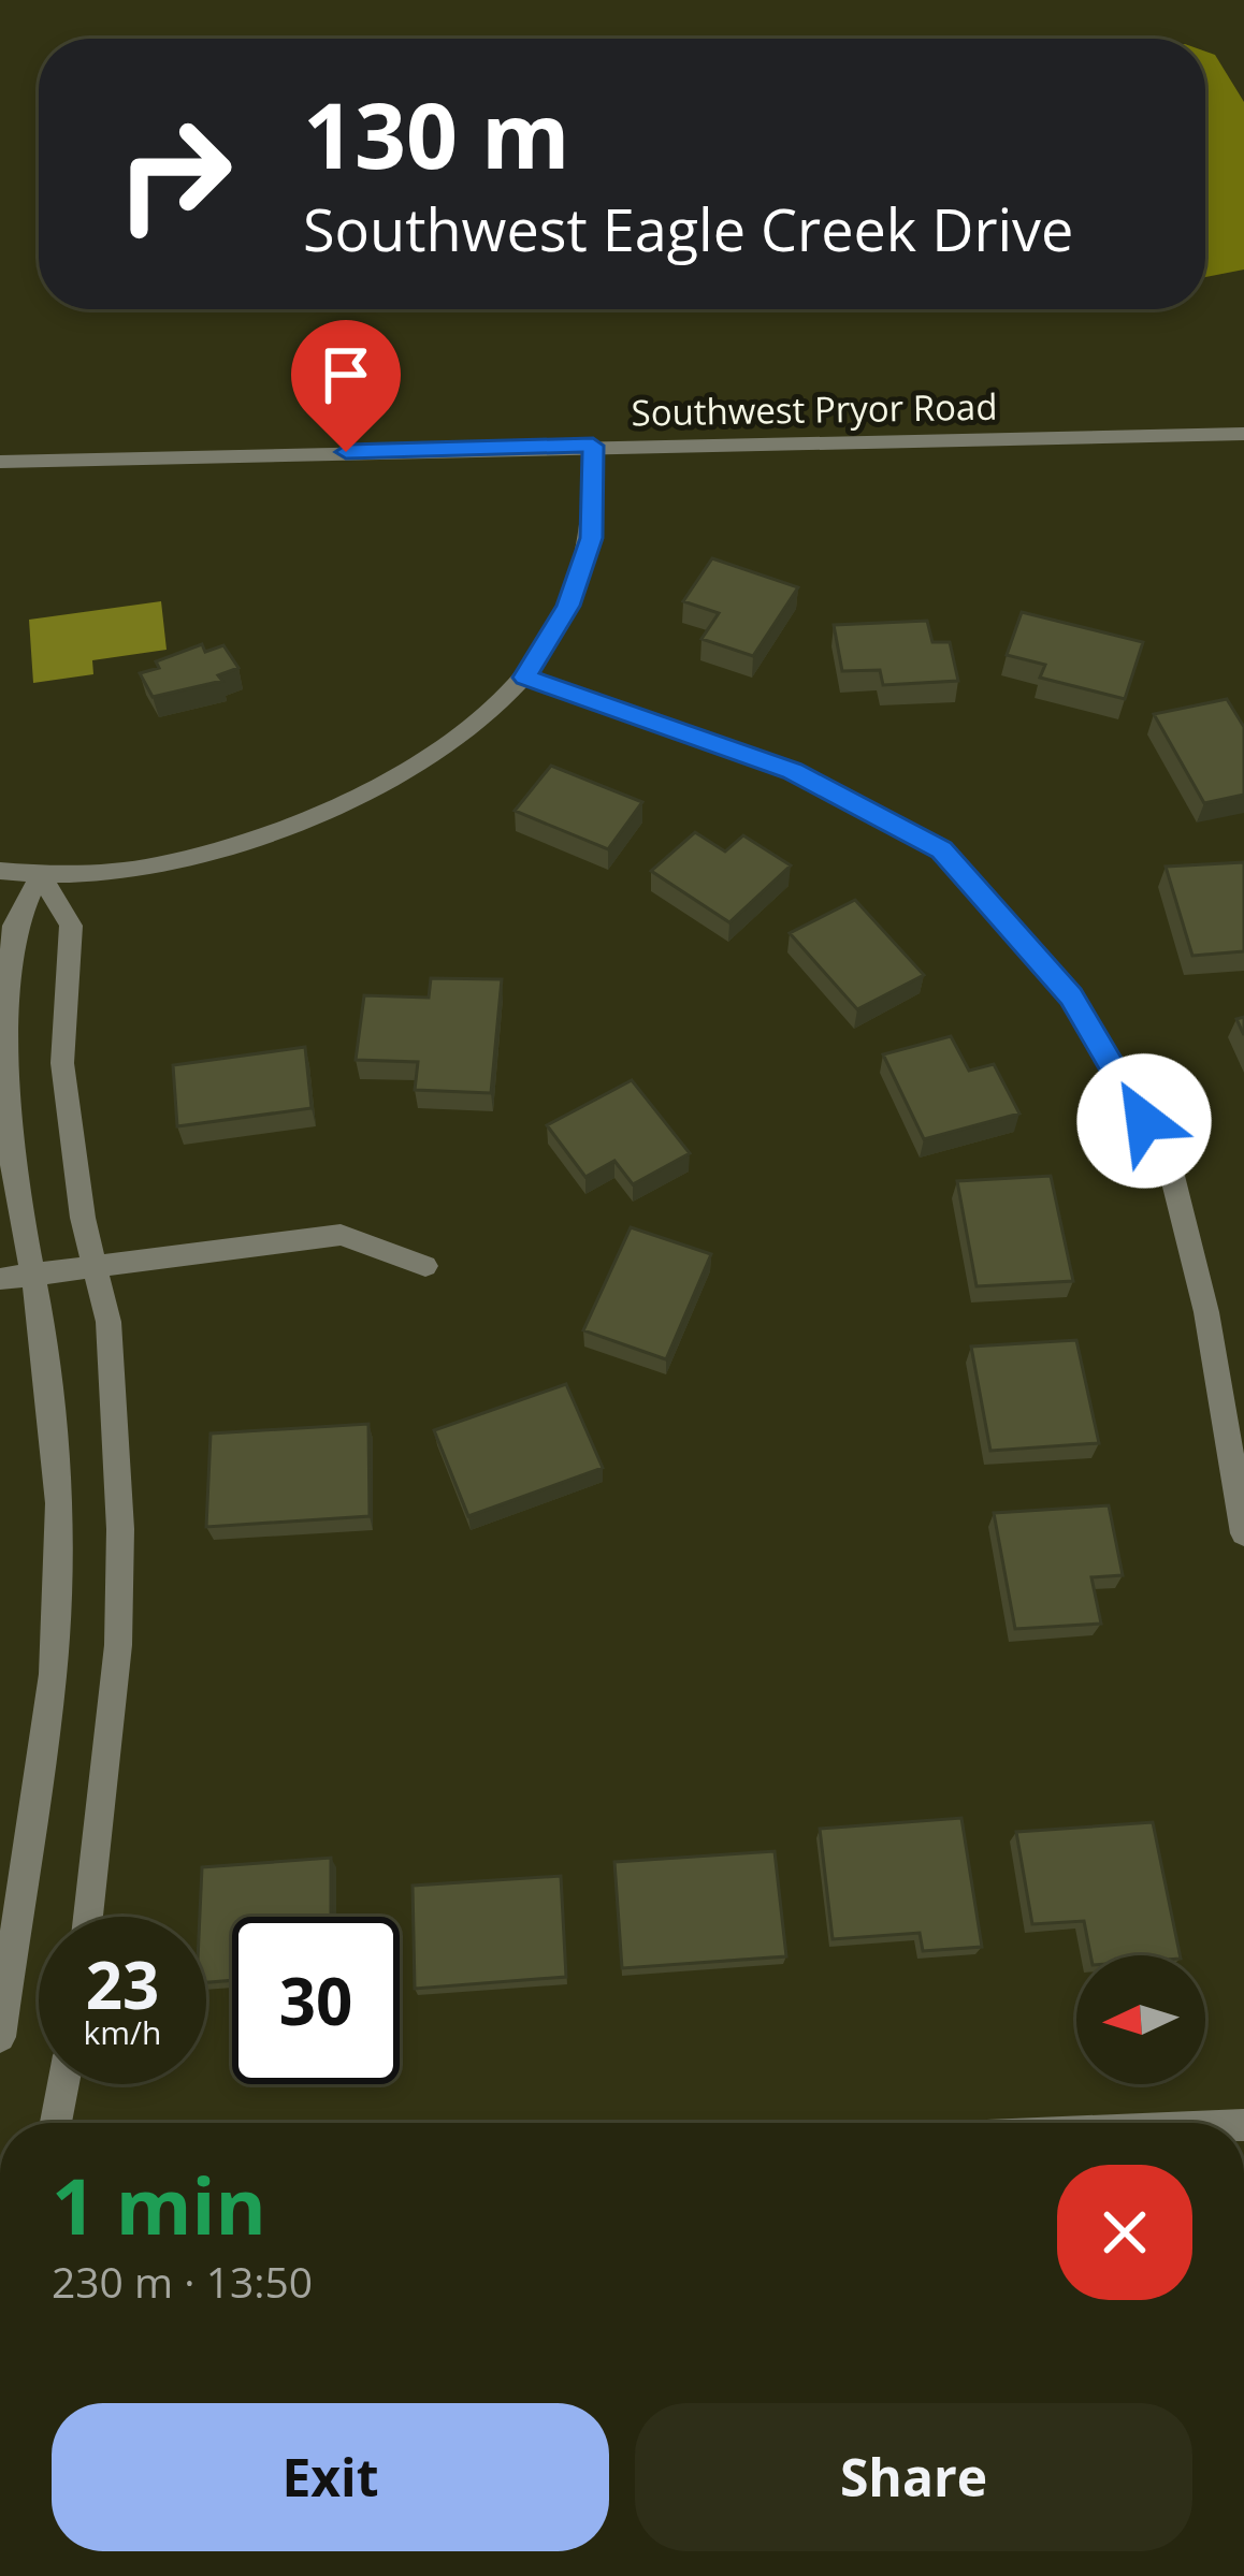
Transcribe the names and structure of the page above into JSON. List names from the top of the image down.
{
  "streets": {
    "street": ["Southwest Pryor Road"]
  },
  "north": "left",
  "page": {
    "turn": ["130 m", "Southwest Eagle Creek Drive"],
    "speed": "23 km/h",
    "limit": "30",
    "heading": ["1 min", "230 m · 13:50"],
    "buttons": ["Exit", "Share"]
  }
}
